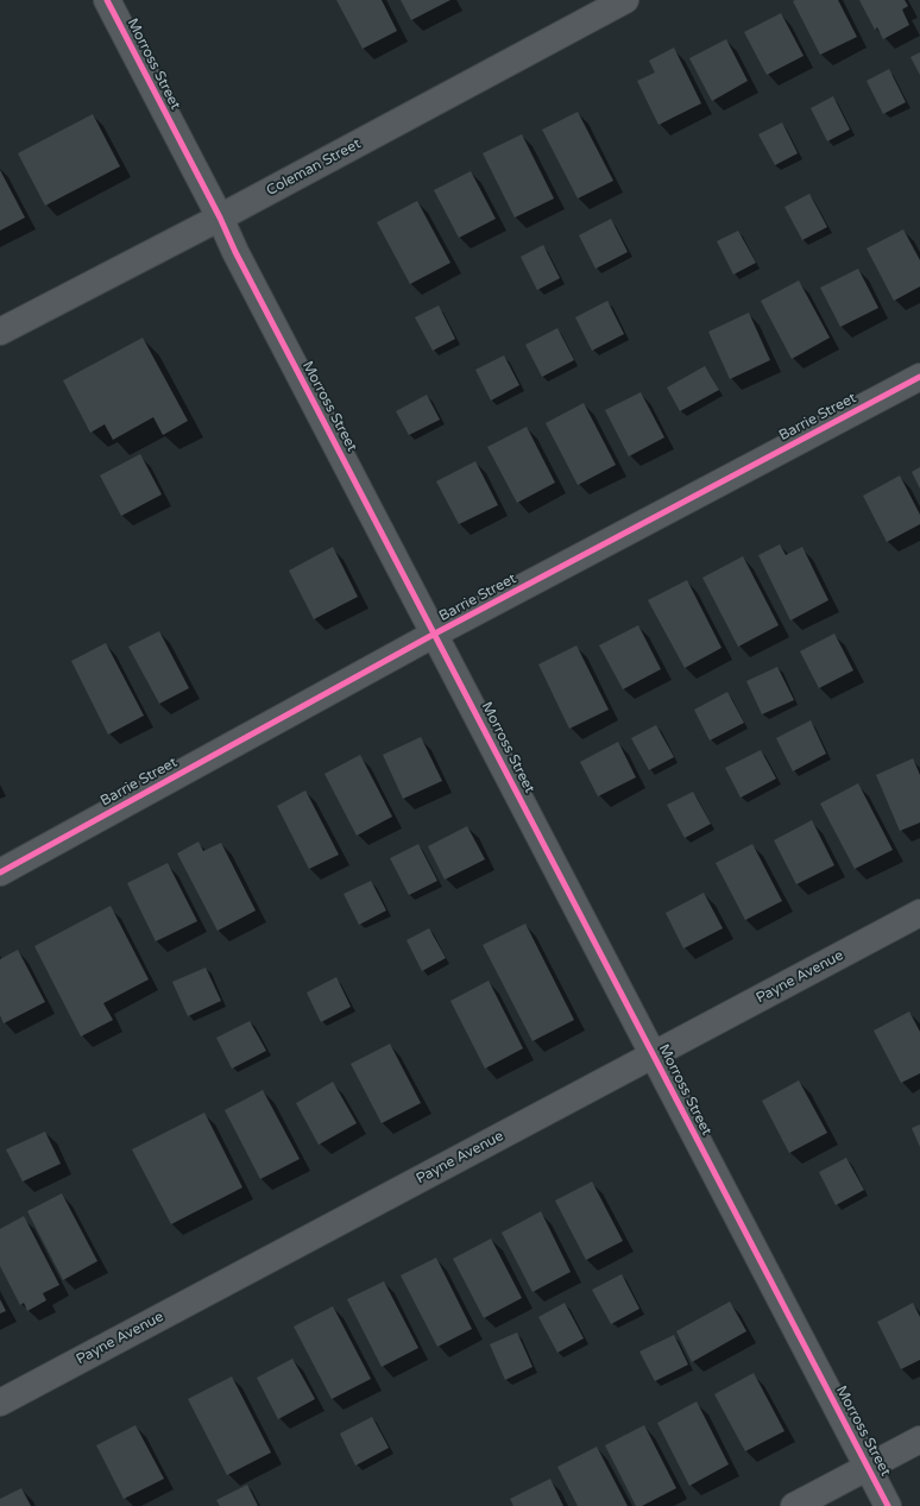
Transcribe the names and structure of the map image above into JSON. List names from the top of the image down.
{
  "streets": {
    "street": [
      "Morross Street",
      "Coleman Street",
      "Barrie Street",
      "Payne Avenue"
    ]
  },
  "crossings": [
    ["Morross Street", "Coleman Street"],
    ["Morross Street", "Barrie Street"],
    ["Morross Street", "Payne Avenue"]
  ]
}
